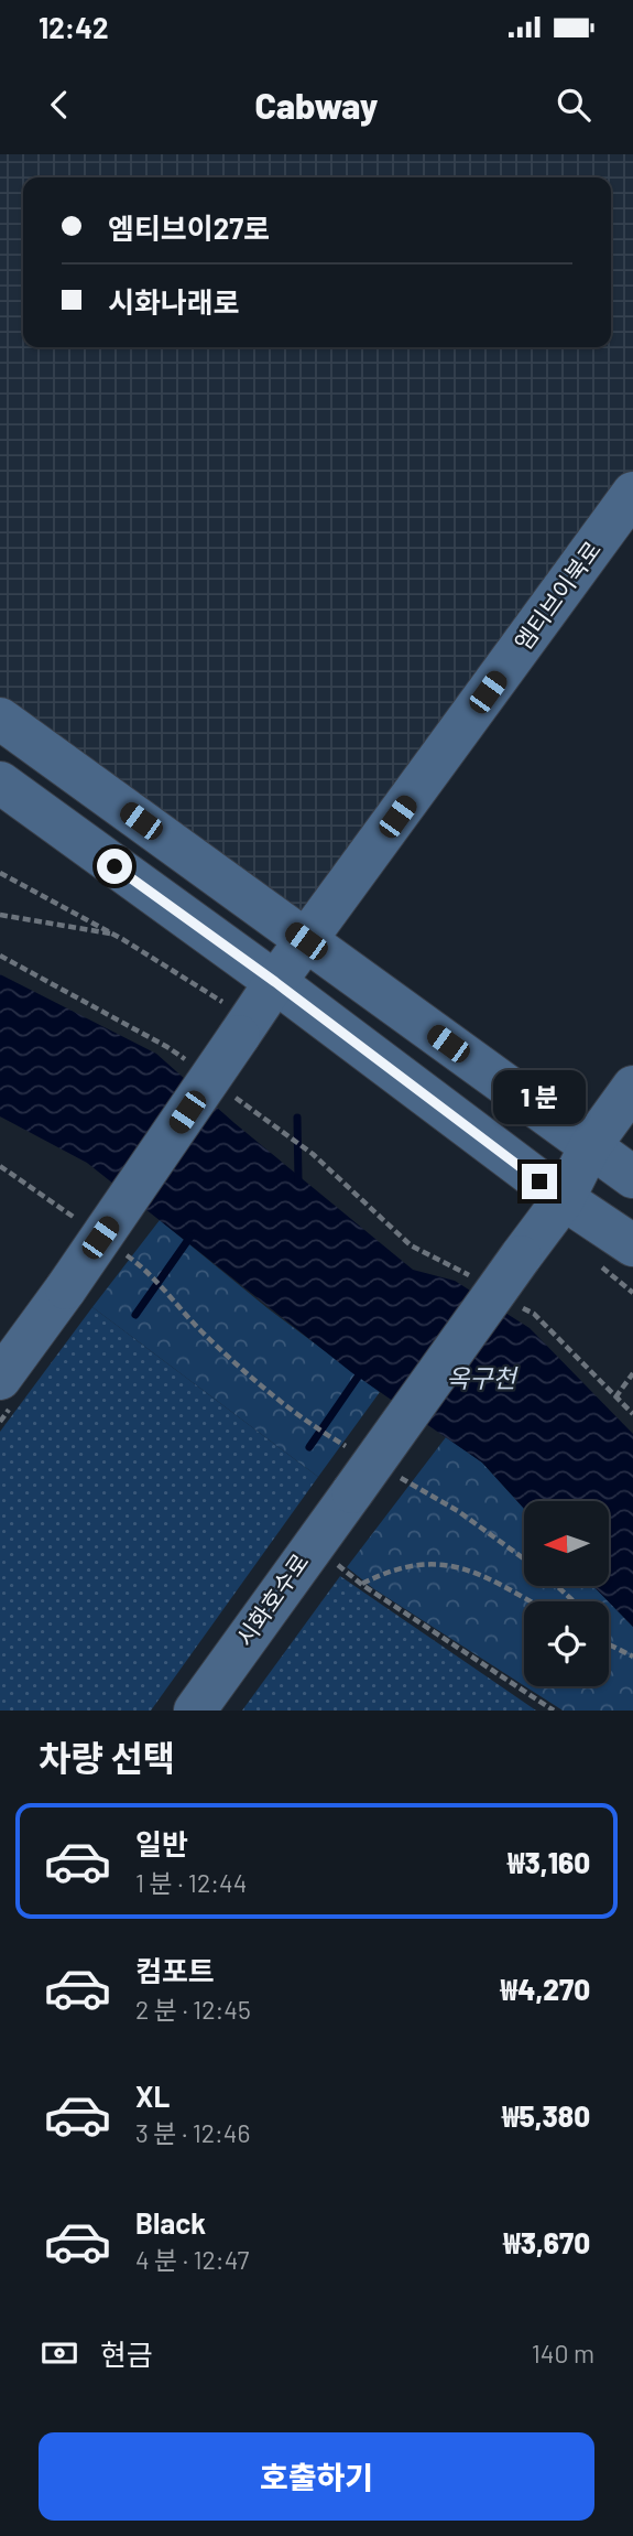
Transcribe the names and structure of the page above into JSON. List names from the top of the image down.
{
  "streets": {
    "street": ["엠티브이북로", "시화호수로"]
  },
  "water": ["옥구천"],
  "north": "left",
  "page": {
    "status": "12:42",
    "header": "Cabway",
    "banner": ["엠티브이27로", "시화나래로"],
    "bubble": "1 분",
    "heading": "차량 선택",
    "list": [
      {
        "name": "일반",
        "note": "1 분 · 12:44",
        "value": "₩3,160"
      },
      {
        "name": "컴포트",
        "note": "2 분 · 12:45",
        "value": "₩4,270"
      },
      {
        "name": "XL",
        "note": "3 분 · 12:46",
        "value": "₩5,380"
      },
      {
        "name": "Black",
        "note": "4 분 · 12:47",
        "value": "₩3,670"
      }
    ],
    "pay": ["현금", "140 m"],
    "buttons": "호출하기"
  }
}
